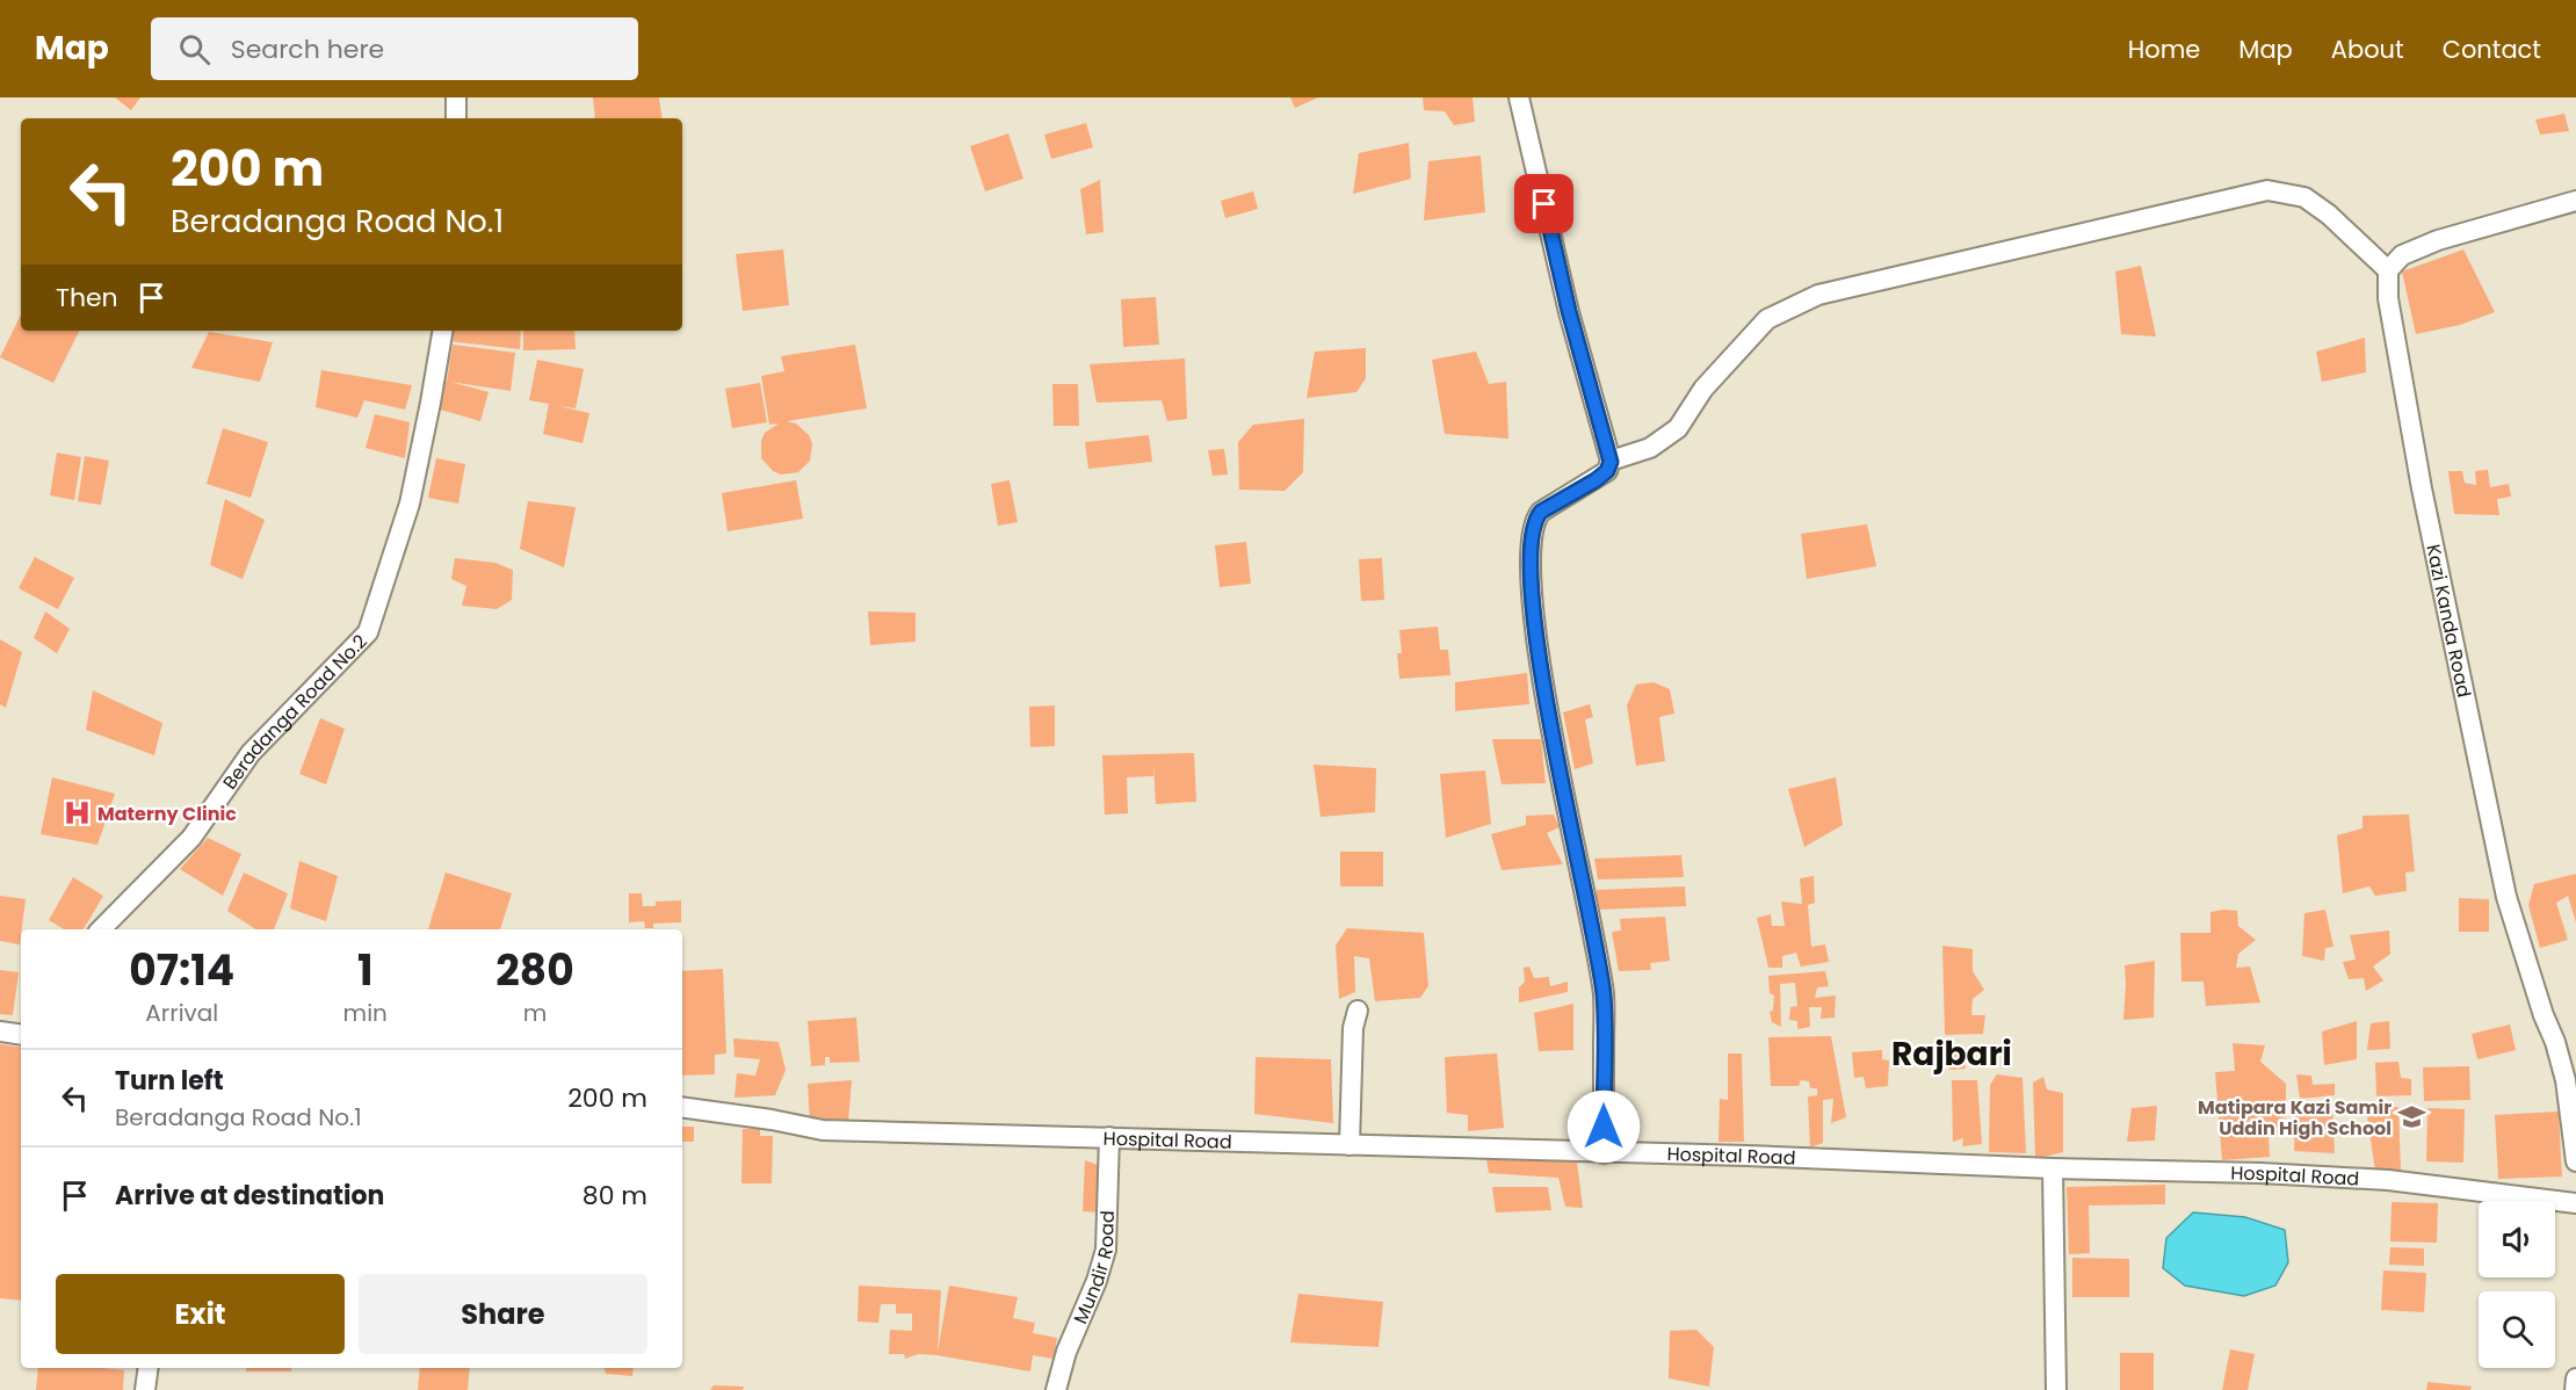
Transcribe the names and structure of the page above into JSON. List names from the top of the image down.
{
  "streets": {
    "street": [
      "Kazi Kanda Road",
      "Beradanga Road No.2",
      "Hospital Road",
      "Mundir Road"
    ]
  },
  "crossings": [
    ["Hospital Road", "Mundir Road"]
  ],
  "districts": ["Rajbari"],
  "places": {
    "hospital": ["Materny Clinic"],
    "school or university": ["Matipara Kazi Samir Uddin High School"]
  },
  "page": {
    "header": "Map",
    "search": "Search here",
    "nav": [
      "Home",
      "Map",
      "About",
      "Contact"
    ],
    "turn": ["200 m", "Beradanga Road No.1"],
    "then": "Then",
    "eta": [
      "07:14",
      "Arrival",
      "1",
      "min",
      "280",
      "m"
    ],
    "list": [
      {
        "name": "Turn left",
        "note": "Beradanga Road No.1",
        "value": "200 m"
      },
      {
        "name": "Arrive at destination",
        "value": "80 m"
      }
    ],
    "buttons": ["Exit", "Share"]
  }
}
